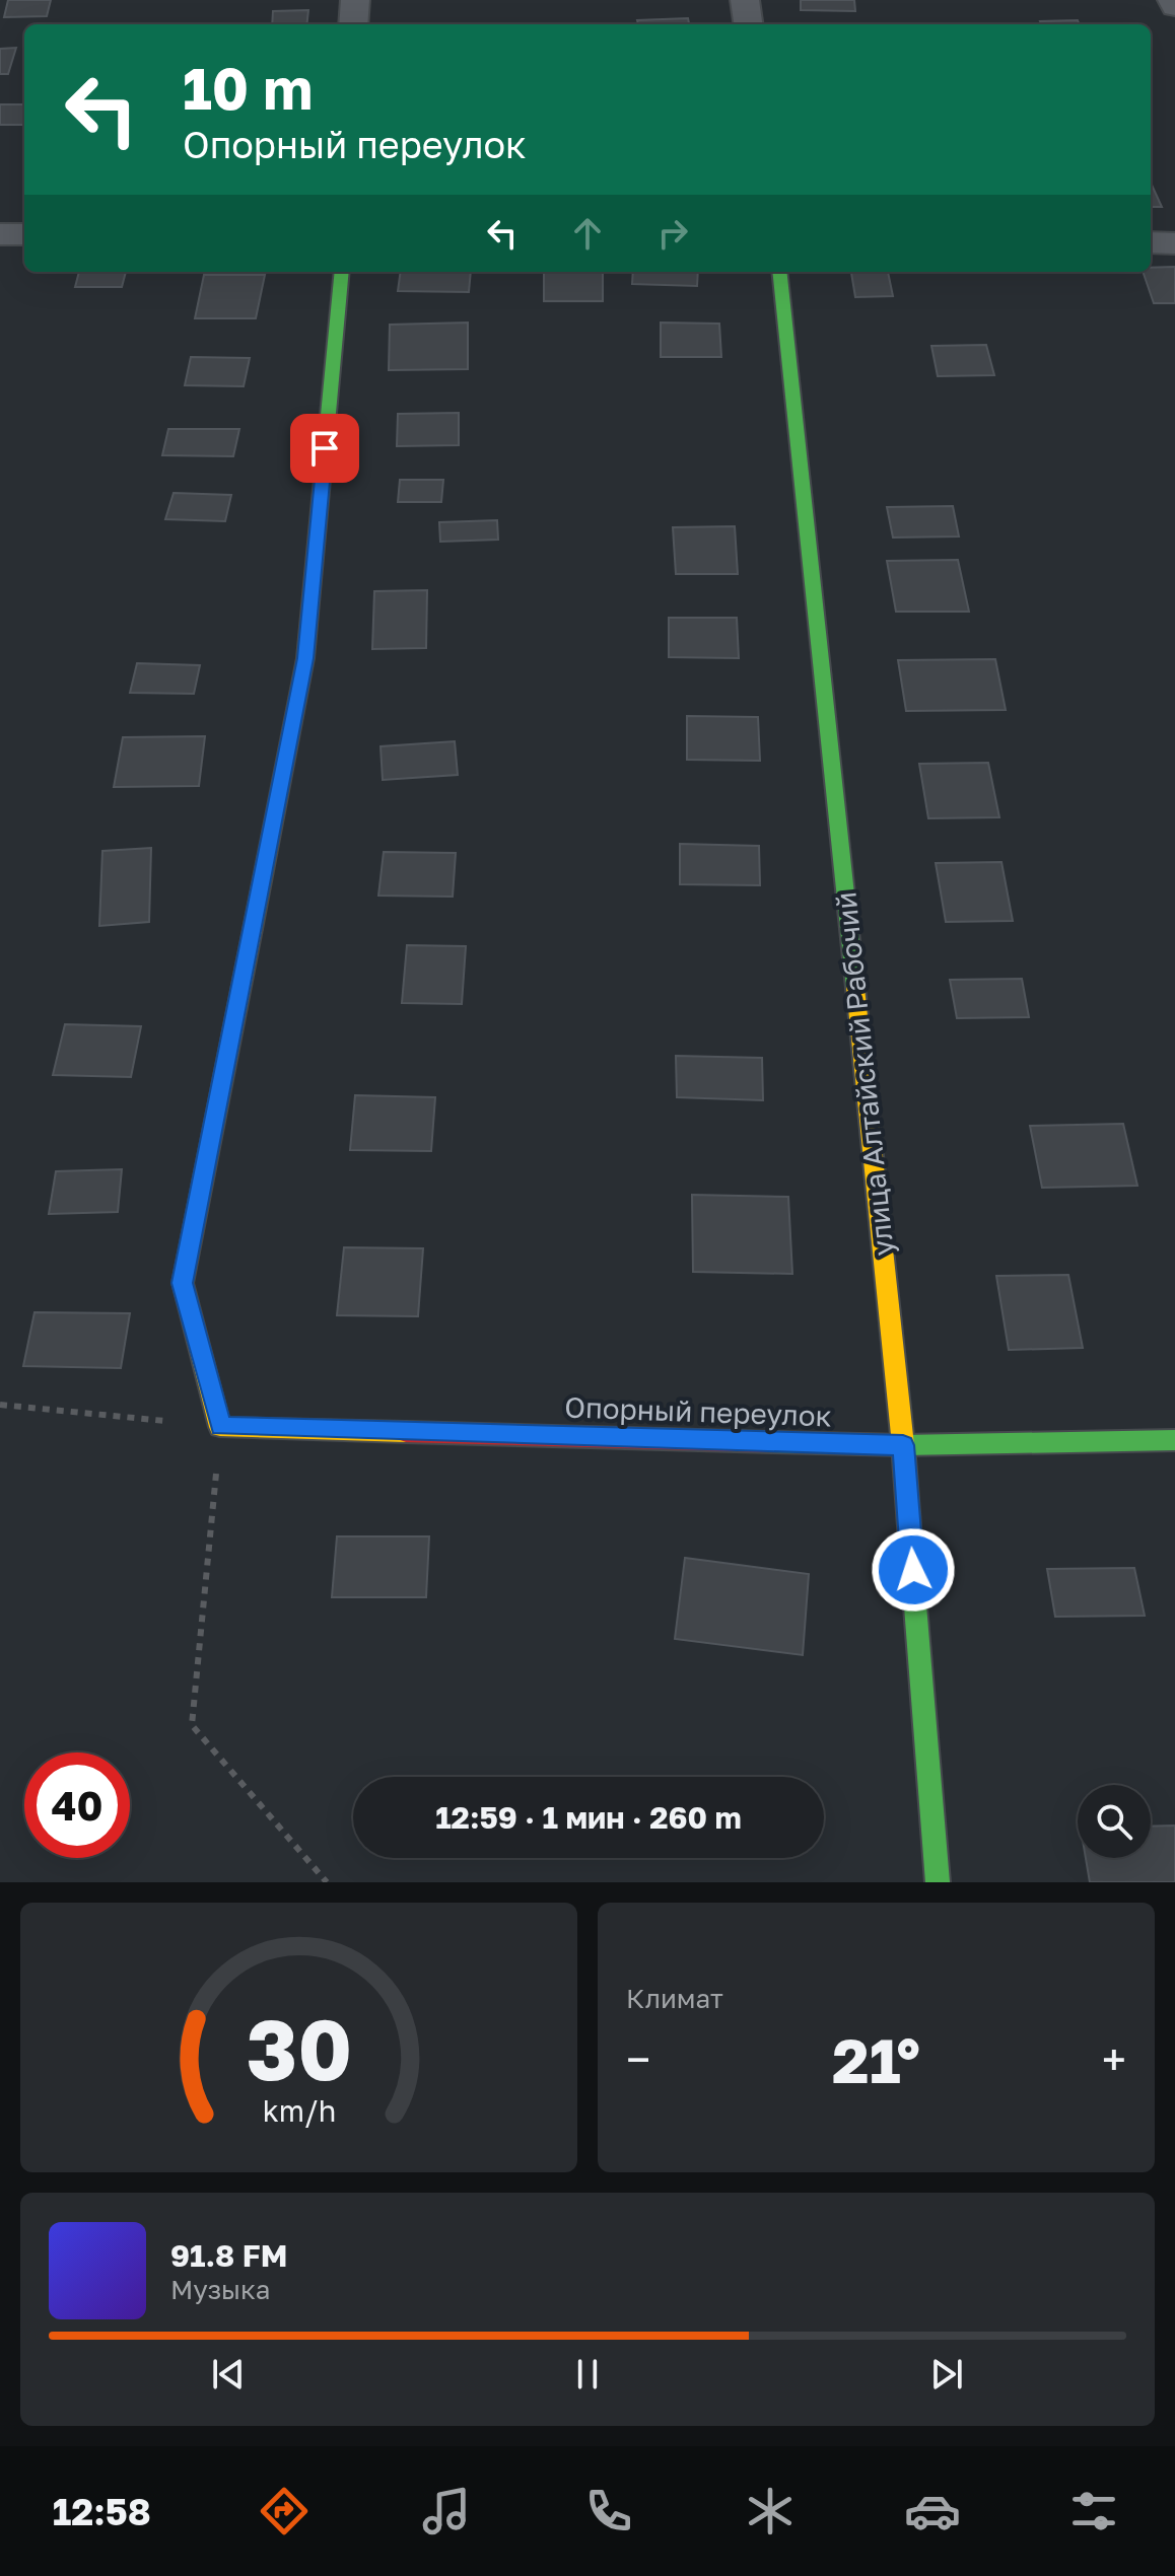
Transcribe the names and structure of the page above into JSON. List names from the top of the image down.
{
  "streets": {
    "street": ["улица Алтайский Рабочий", "Опорный переулок"]
  },
  "crossings": [
    ["улица Алтайский Рабочий", "Опорный переулок"]
  ],
  "page": {
    "turn": ["10 m", "Опорный переулок"],
    "limit": "40",
    "trip": "12:59 · 1 мин · 260 m",
    "tile": "Климат",
    "heat": ["−", "21°", "+"],
    "song": ["91.8 FM", "Музыка"],
    "tabs": "12:58",
    "gauge": ["30", "km/h"]
  }
}
